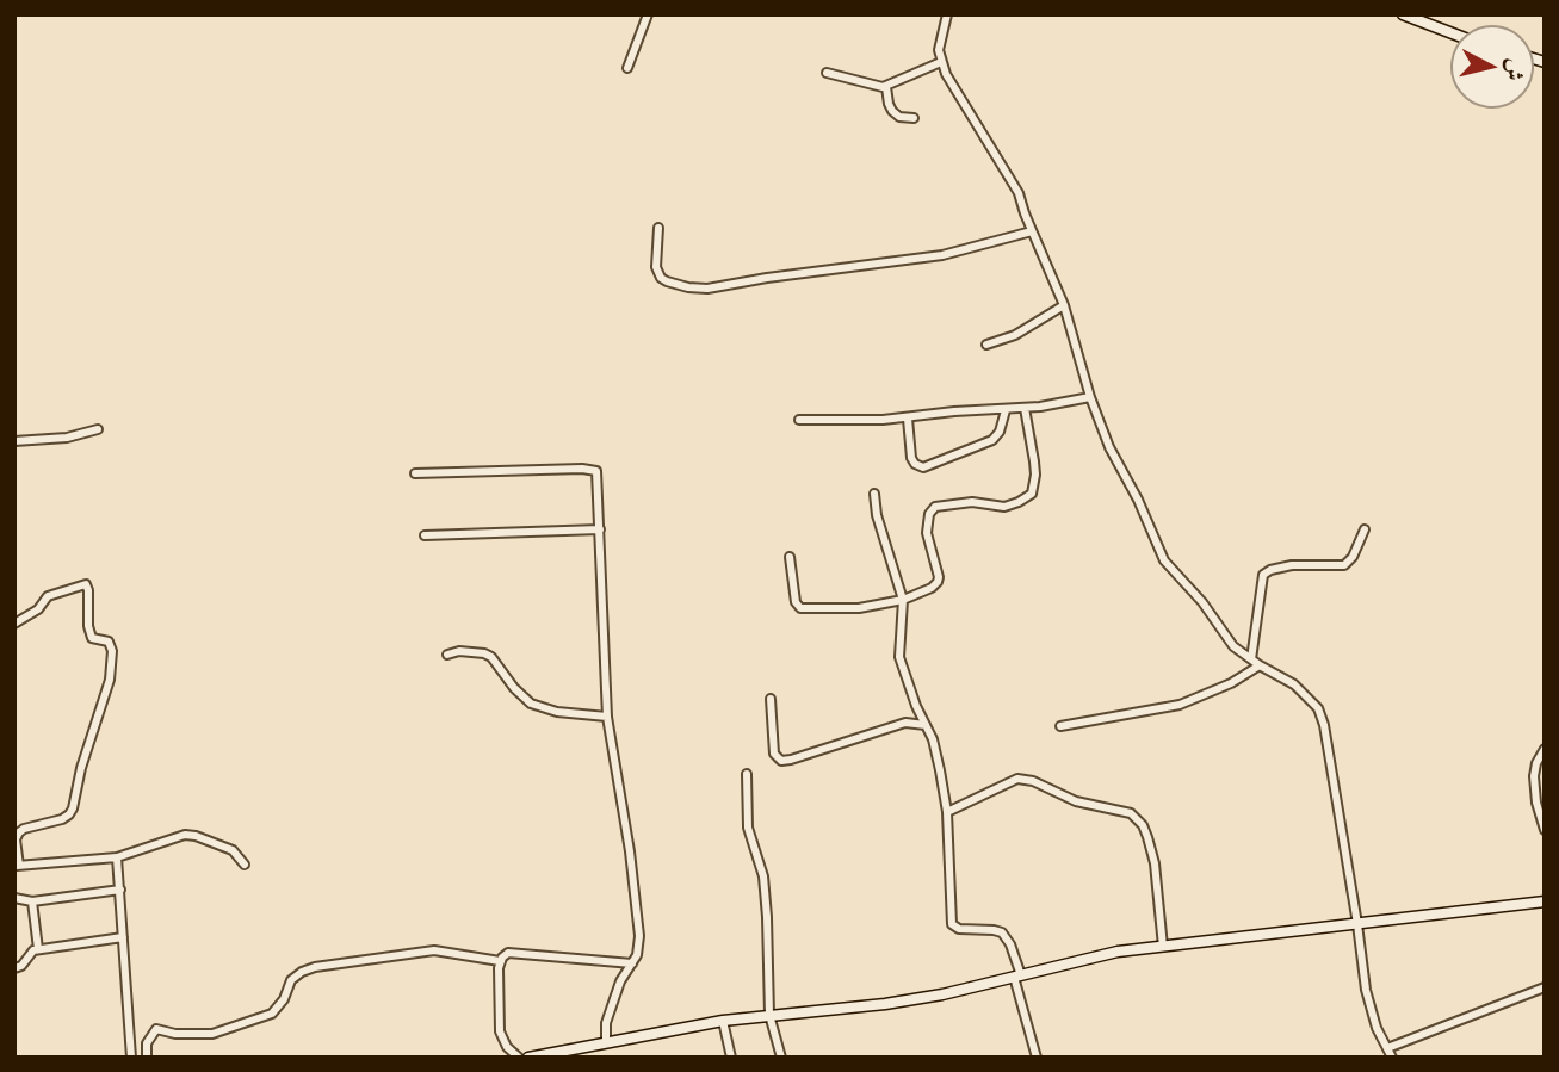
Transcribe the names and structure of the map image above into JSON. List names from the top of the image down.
{
  "north": "right"
}
